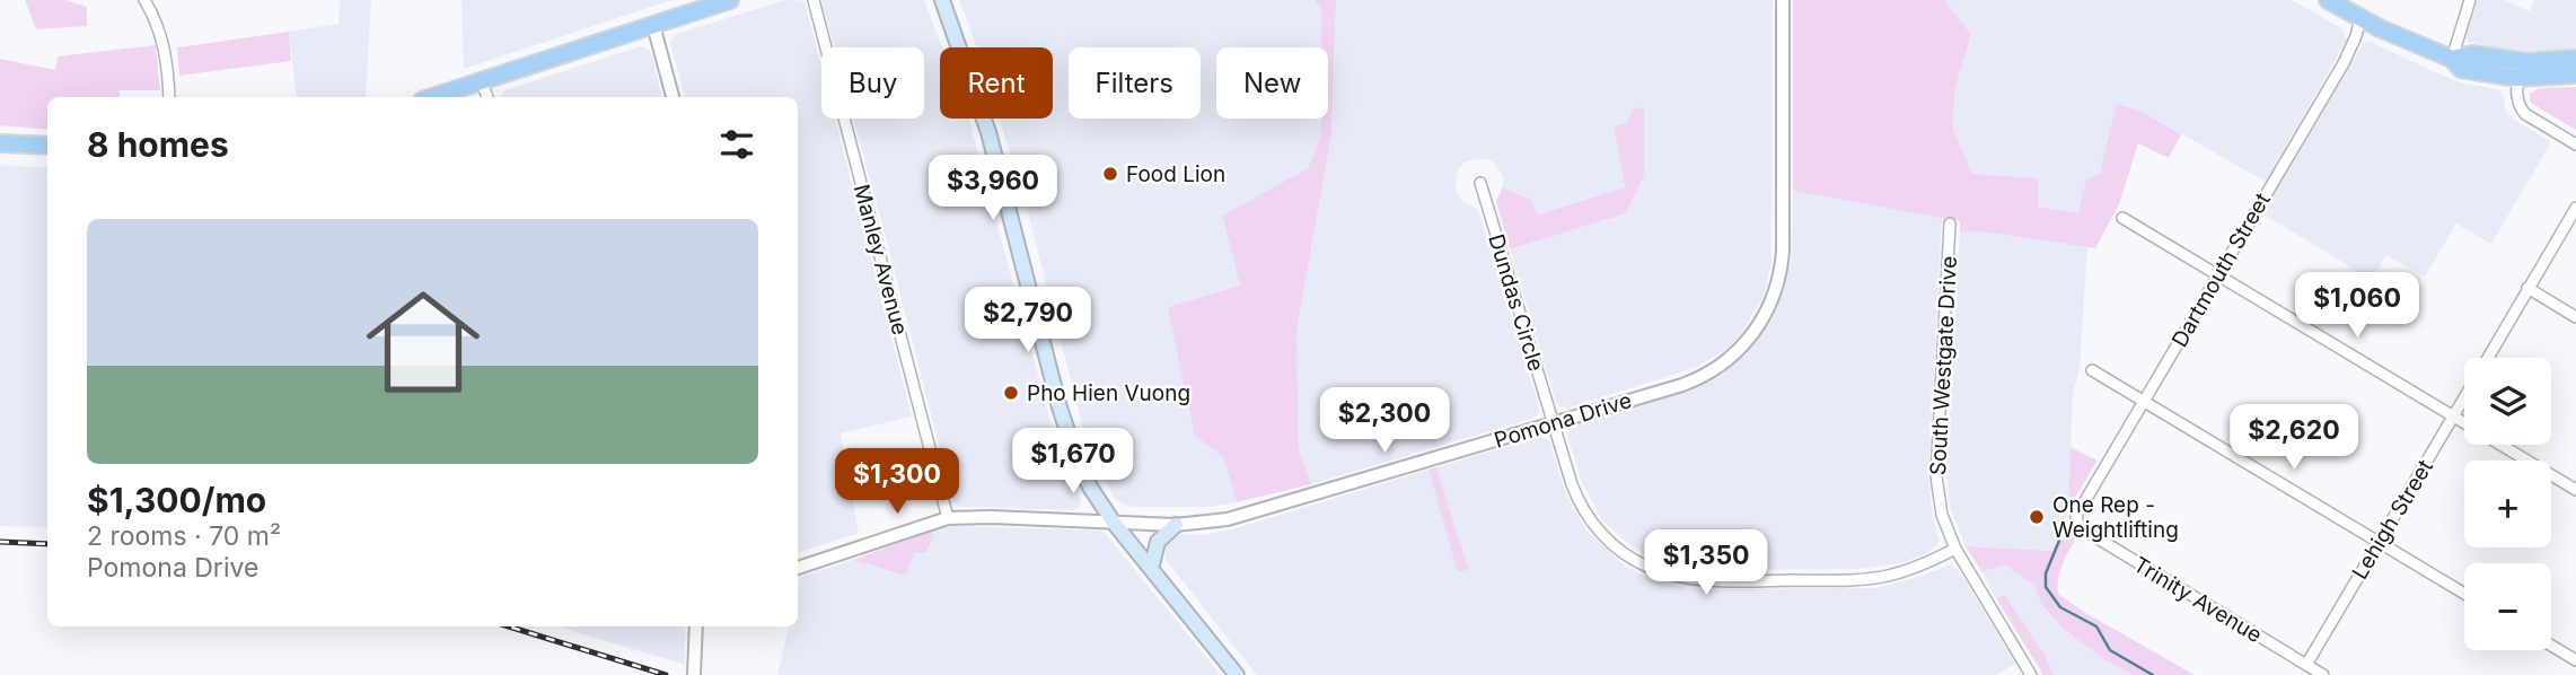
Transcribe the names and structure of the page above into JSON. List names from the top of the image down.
{
  "streets": {
    "street": [
      "Manley Avenue",
      "Dartmouth Street",
      "Dundas Circle",
      "South Westgate Drive",
      "Pomona Drive",
      "Lehigh Street",
      "Trinity Avenue"
    ]
  },
  "crossings": [
    ["Manley Avenue", "Pomona Drive"],
    ["Dartmouth Street", "Trinity Avenue"],
    ["Dundas Circle", "South Westgate Drive"],
    ["Dundas Circle", "Pomona Drive"],
    ["Lehigh Street", "Trinity Avenue"]
  ],
  "places": ["Food Lion", "Pho Hien Vuong", "One Rep - Weightlifting"],
  "page": {
    "chip": [
      "Buy",
      "Rent",
      "Filters",
      "New"
    ],
    "heading": "8 homes",
    "price": [
      "$3,960",
      "$1,060",
      "$2,790",
      "$2,300",
      "$2,620",
      "$1,670",
      "$1,300",
      "$1,350"
    ],
    "list": [
      {
        "name": "$1,300/mo",
        "note": "2 rooms · 70 m² · Pomona Drive"
      }
    ],
    "map_buttons": ["+", "−"]
  }
}
